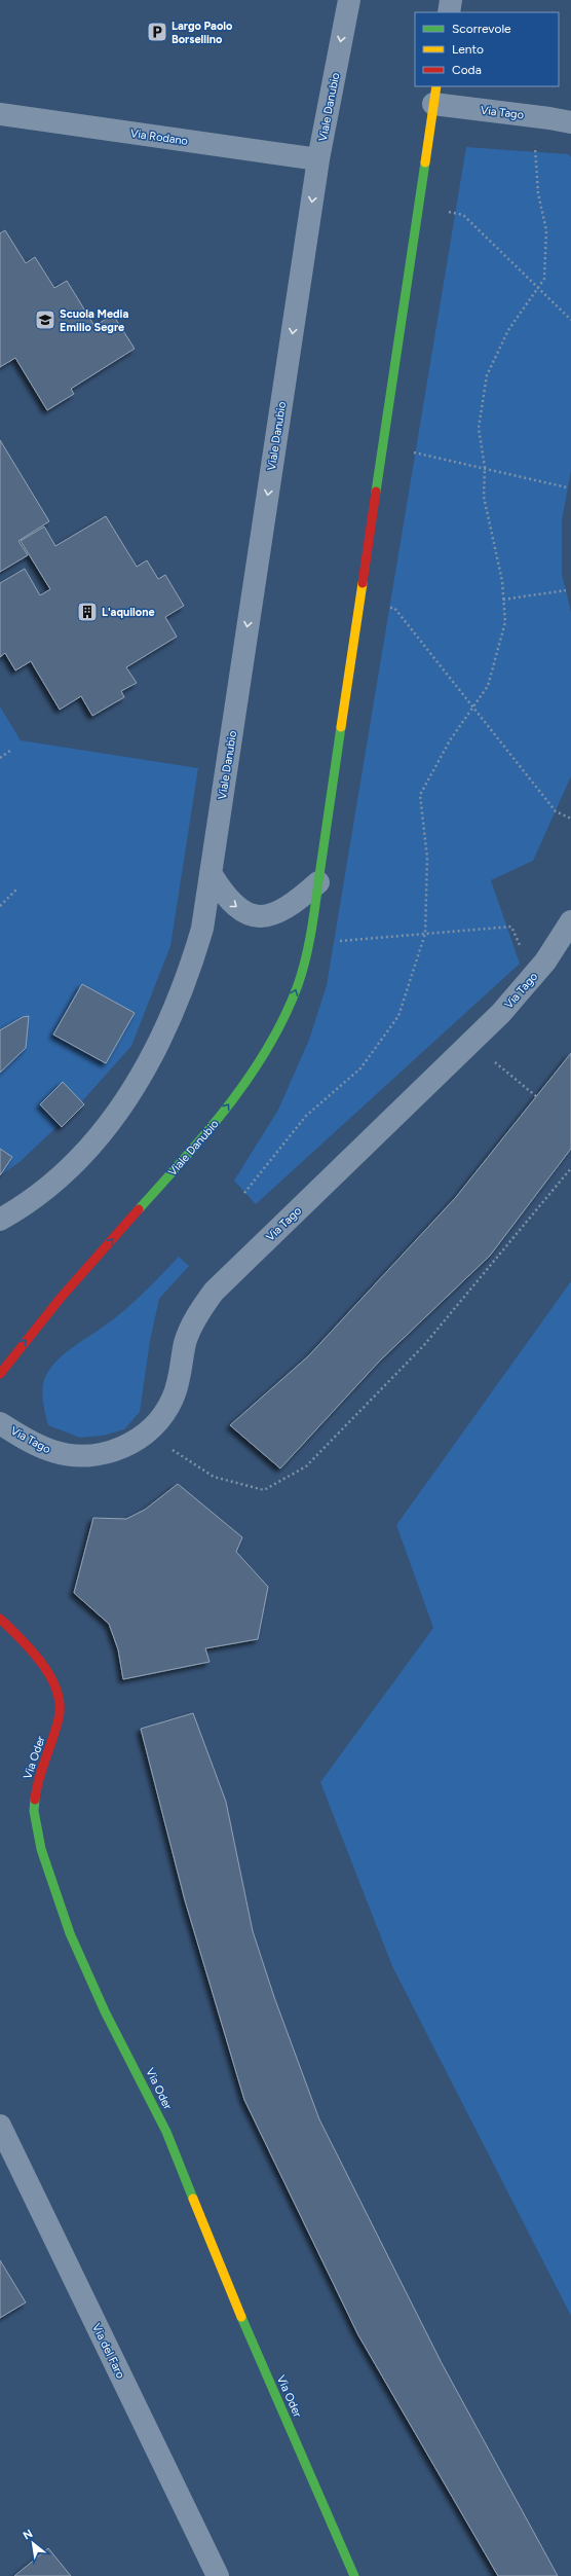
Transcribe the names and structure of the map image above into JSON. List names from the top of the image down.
{
  "streets": {
    "street": [
      "Viale Danubio",
      "Via Tago",
      "Via Rodano",
      "Via Oder",
      "Via del Faro"
    ]
  },
  "crossings": [
    ["Viale Danubio", "Via Tago"],
    ["Viale Danubio", "Via Rodano"]
  ],
  "places": {
    "parking": ["Largo Paolo Borsellino"],
    "school or university": ["Scuola Media Emilio Segre"],
    "building": ["L'aquilone"]
  },
  "legend": ["Scorrevole", "Lento", "Coda"],
  "north": "top left"
}
